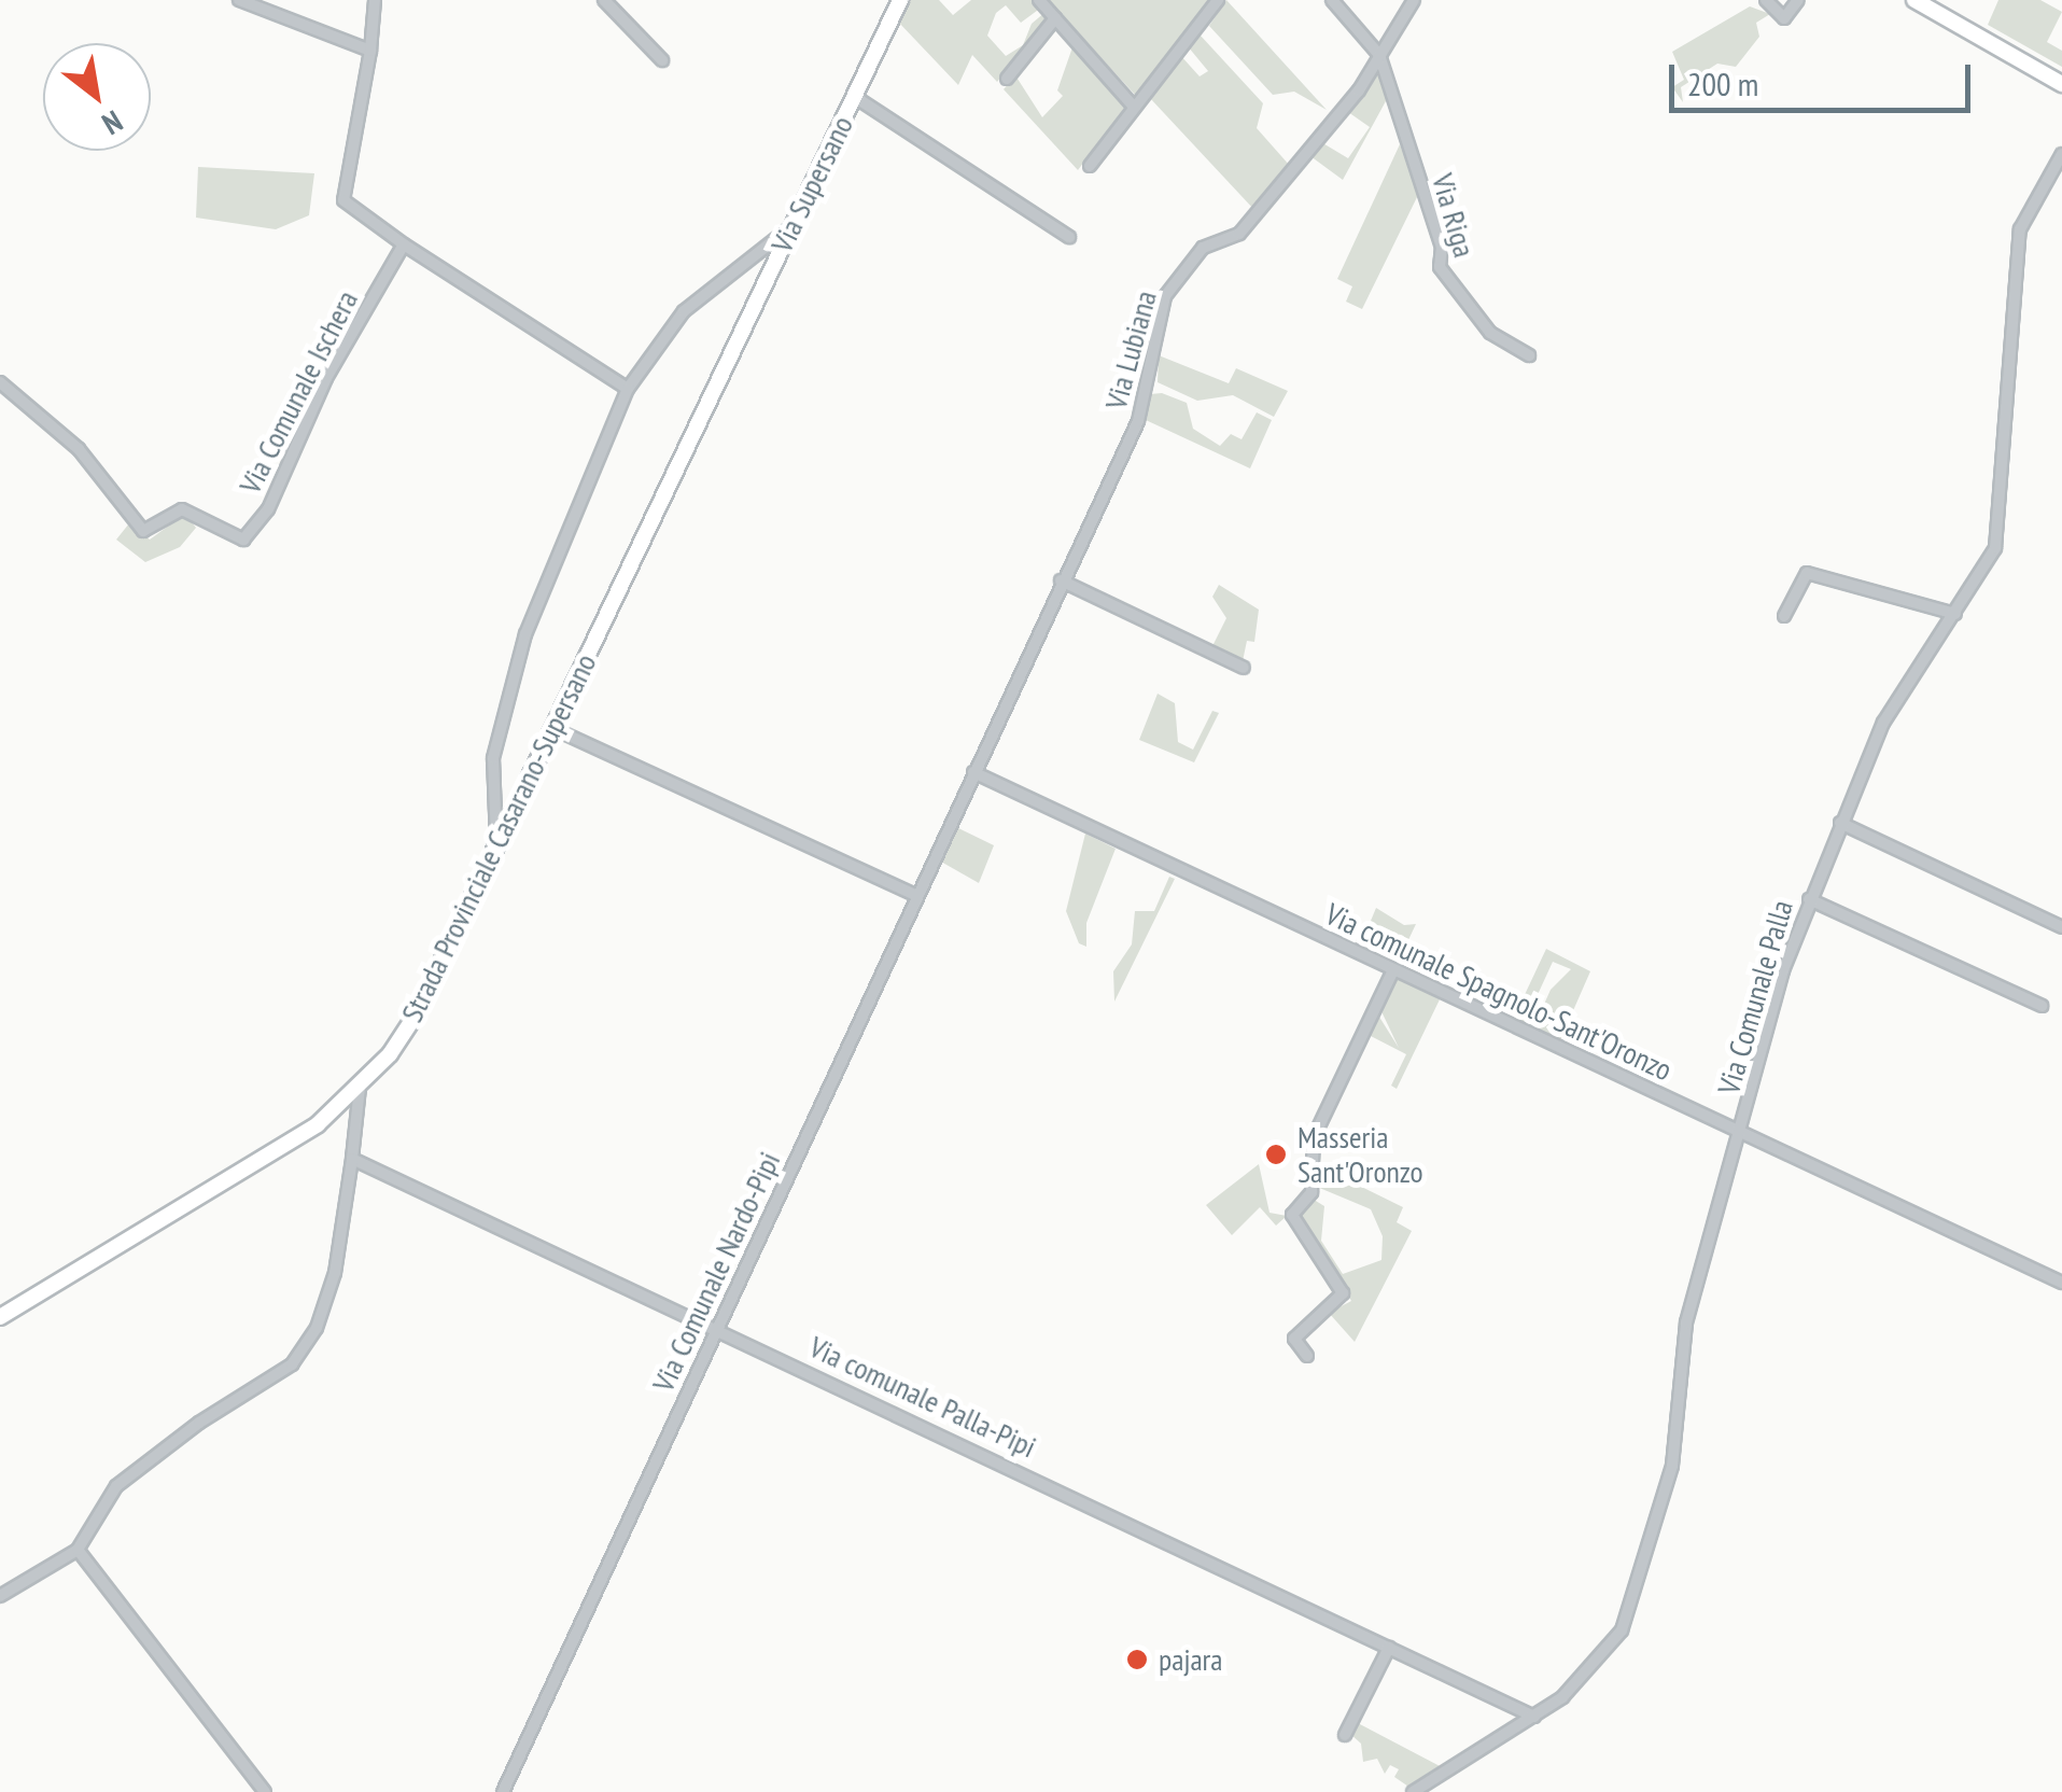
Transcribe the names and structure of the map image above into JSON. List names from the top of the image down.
{
  "streets": {
    "main road": ["Via Supersano", "Strada Provinciale Casarano-Supersano"],
    "street": [
      "Via Riga",
      "Via Lubiana",
      "Via Comunale Ischera",
      "Via comunale Spagnolo-Sant'Oronzo",
      "Via Comunale Palla",
      "Via Comunale Nardo-Pipi",
      "Via comunale Palla-Pipi"
    ]
  },
  "crossings": [
    ["Via Supersano", "Strada Provinciale Casarano-Supersano"],
    ["Via Riga", "Via Lubiana"],
    ["Via Lubiana", "Via comunale Spagnolo-Sant'Oronzo"],
    ["Via Lubiana", "Via Comunale Nardo-Pipi"],
    ["Via comunale Spagnolo-Sant'Oronzo", "Via Comunale Palla"],
    ["Via comunale Spagnolo-Sant'Oronzo", "Via Comunale Nardo-Pipi"],
    ["Via Comunale Palla", "Via comunale Palla-Pipi"],
    ["Via Comunale Nardo-Pipi", "Via comunale Palla-Pipi"]
  ],
  "places": ["Masseria Sant'Oronzo", "pajara"],
  "scale_bar": "200 m",
  "north": "bottom right"
}
